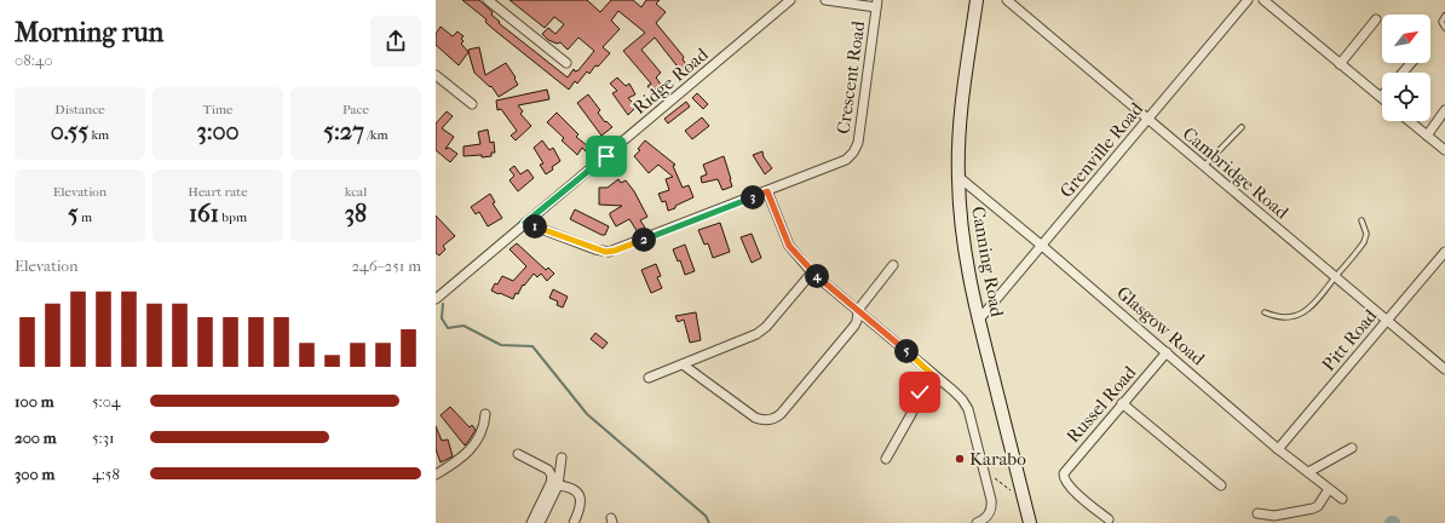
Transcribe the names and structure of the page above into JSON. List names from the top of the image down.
{
  "streets": {
    "main road": ["Canning Road"],
    "street": [
      "Crescent Road",
      "Ridge Road",
      "Grenville Road",
      "Cambridge Road",
      "Glasgow Road",
      "Pitt Road",
      "Russel Road"
    ]
  },
  "crossings": [
    ["Crescent Road", "Ridge Road"],
    ["Grenville Road", "Cambridge Road"],
    ["Grenville Road", "Canning Road"],
    ["Grenville Road", "Glasgow Road"],
    ["Cambridge Road", "Pitt Road"],
    ["Canning Road", "Glasgow Road"],
    ["Glasgow Road", "Pitt Road"],
    ["Glasgow Road", "Russel Road"]
  ],
  "places": ["Karabo"],
  "north": "top right",
  "page": {
    "heading": ["Morning run", "08:40"],
    "stats": [
      ["Distance", "0.55 km"],
      ["Time", "3:00"],
      ["Pace", "5:27 /km"],
      ["Elevation", "5 m"],
      ["Heart rate", "161 bpm"],
      ["kcal", "38"]
    ],
    "pins": [
      "3",
      "1",
      "2",
      "4",
      "5"
    ],
    "chart": ["Elevation", "246–251 m"],
    "list": [
      {
        "name": "100 m",
        "note": "5:04"
      },
      {
        "name": "200 m",
        "note": "5:31"
      },
      {
        "name": "300 m",
        "note": "4:58"
      }
    ]
  }
}
